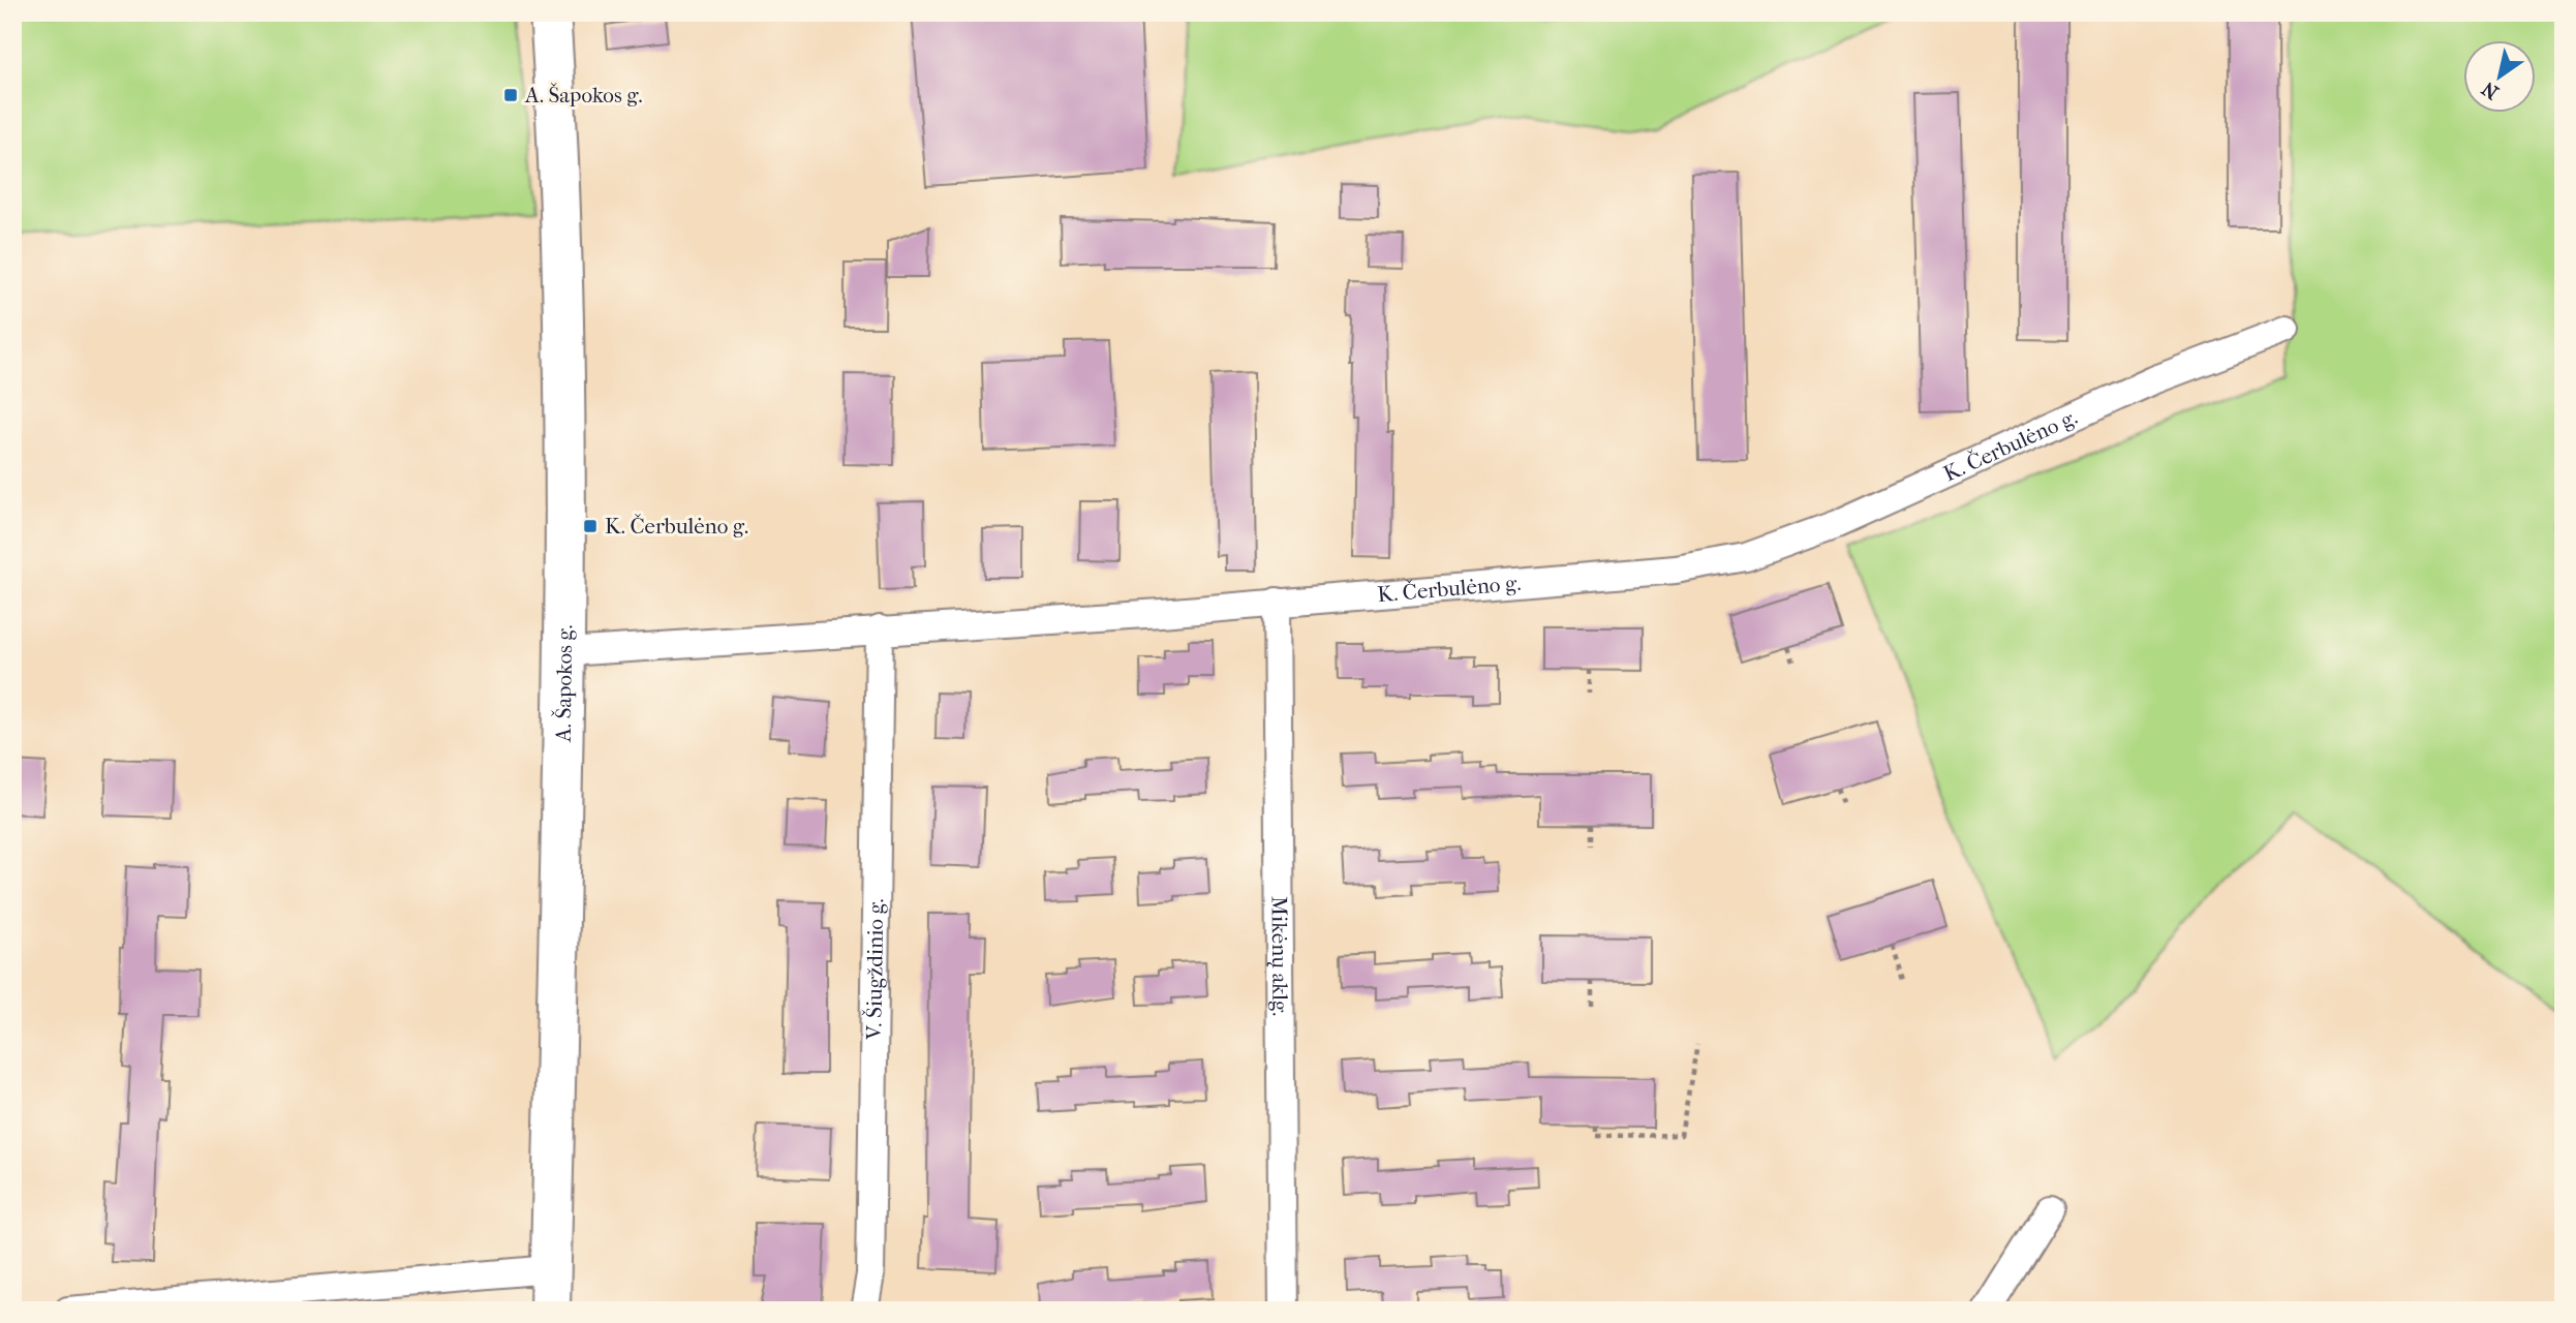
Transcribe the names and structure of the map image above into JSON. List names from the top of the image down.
{
  "streets": {
    "street": [
      "K. Čerbulėno g.",
      "A. Šapokos g.",
      "Mikėnų aklg.",
      "V. Šiugždinio g."
    ]
  },
  "crossings": [
    ["K. Čerbulėno g.", "A. Šapokos g."],
    ["K. Čerbulėno g.", "Mikėnų aklg."],
    ["K. Čerbulėno g.", "V. Šiugždinio g."]
  ],
  "places": {
    "transit": ["A. Šapokos g.", "K. Čerbulėno g."]
  },
  "north": "bottom left"
}
